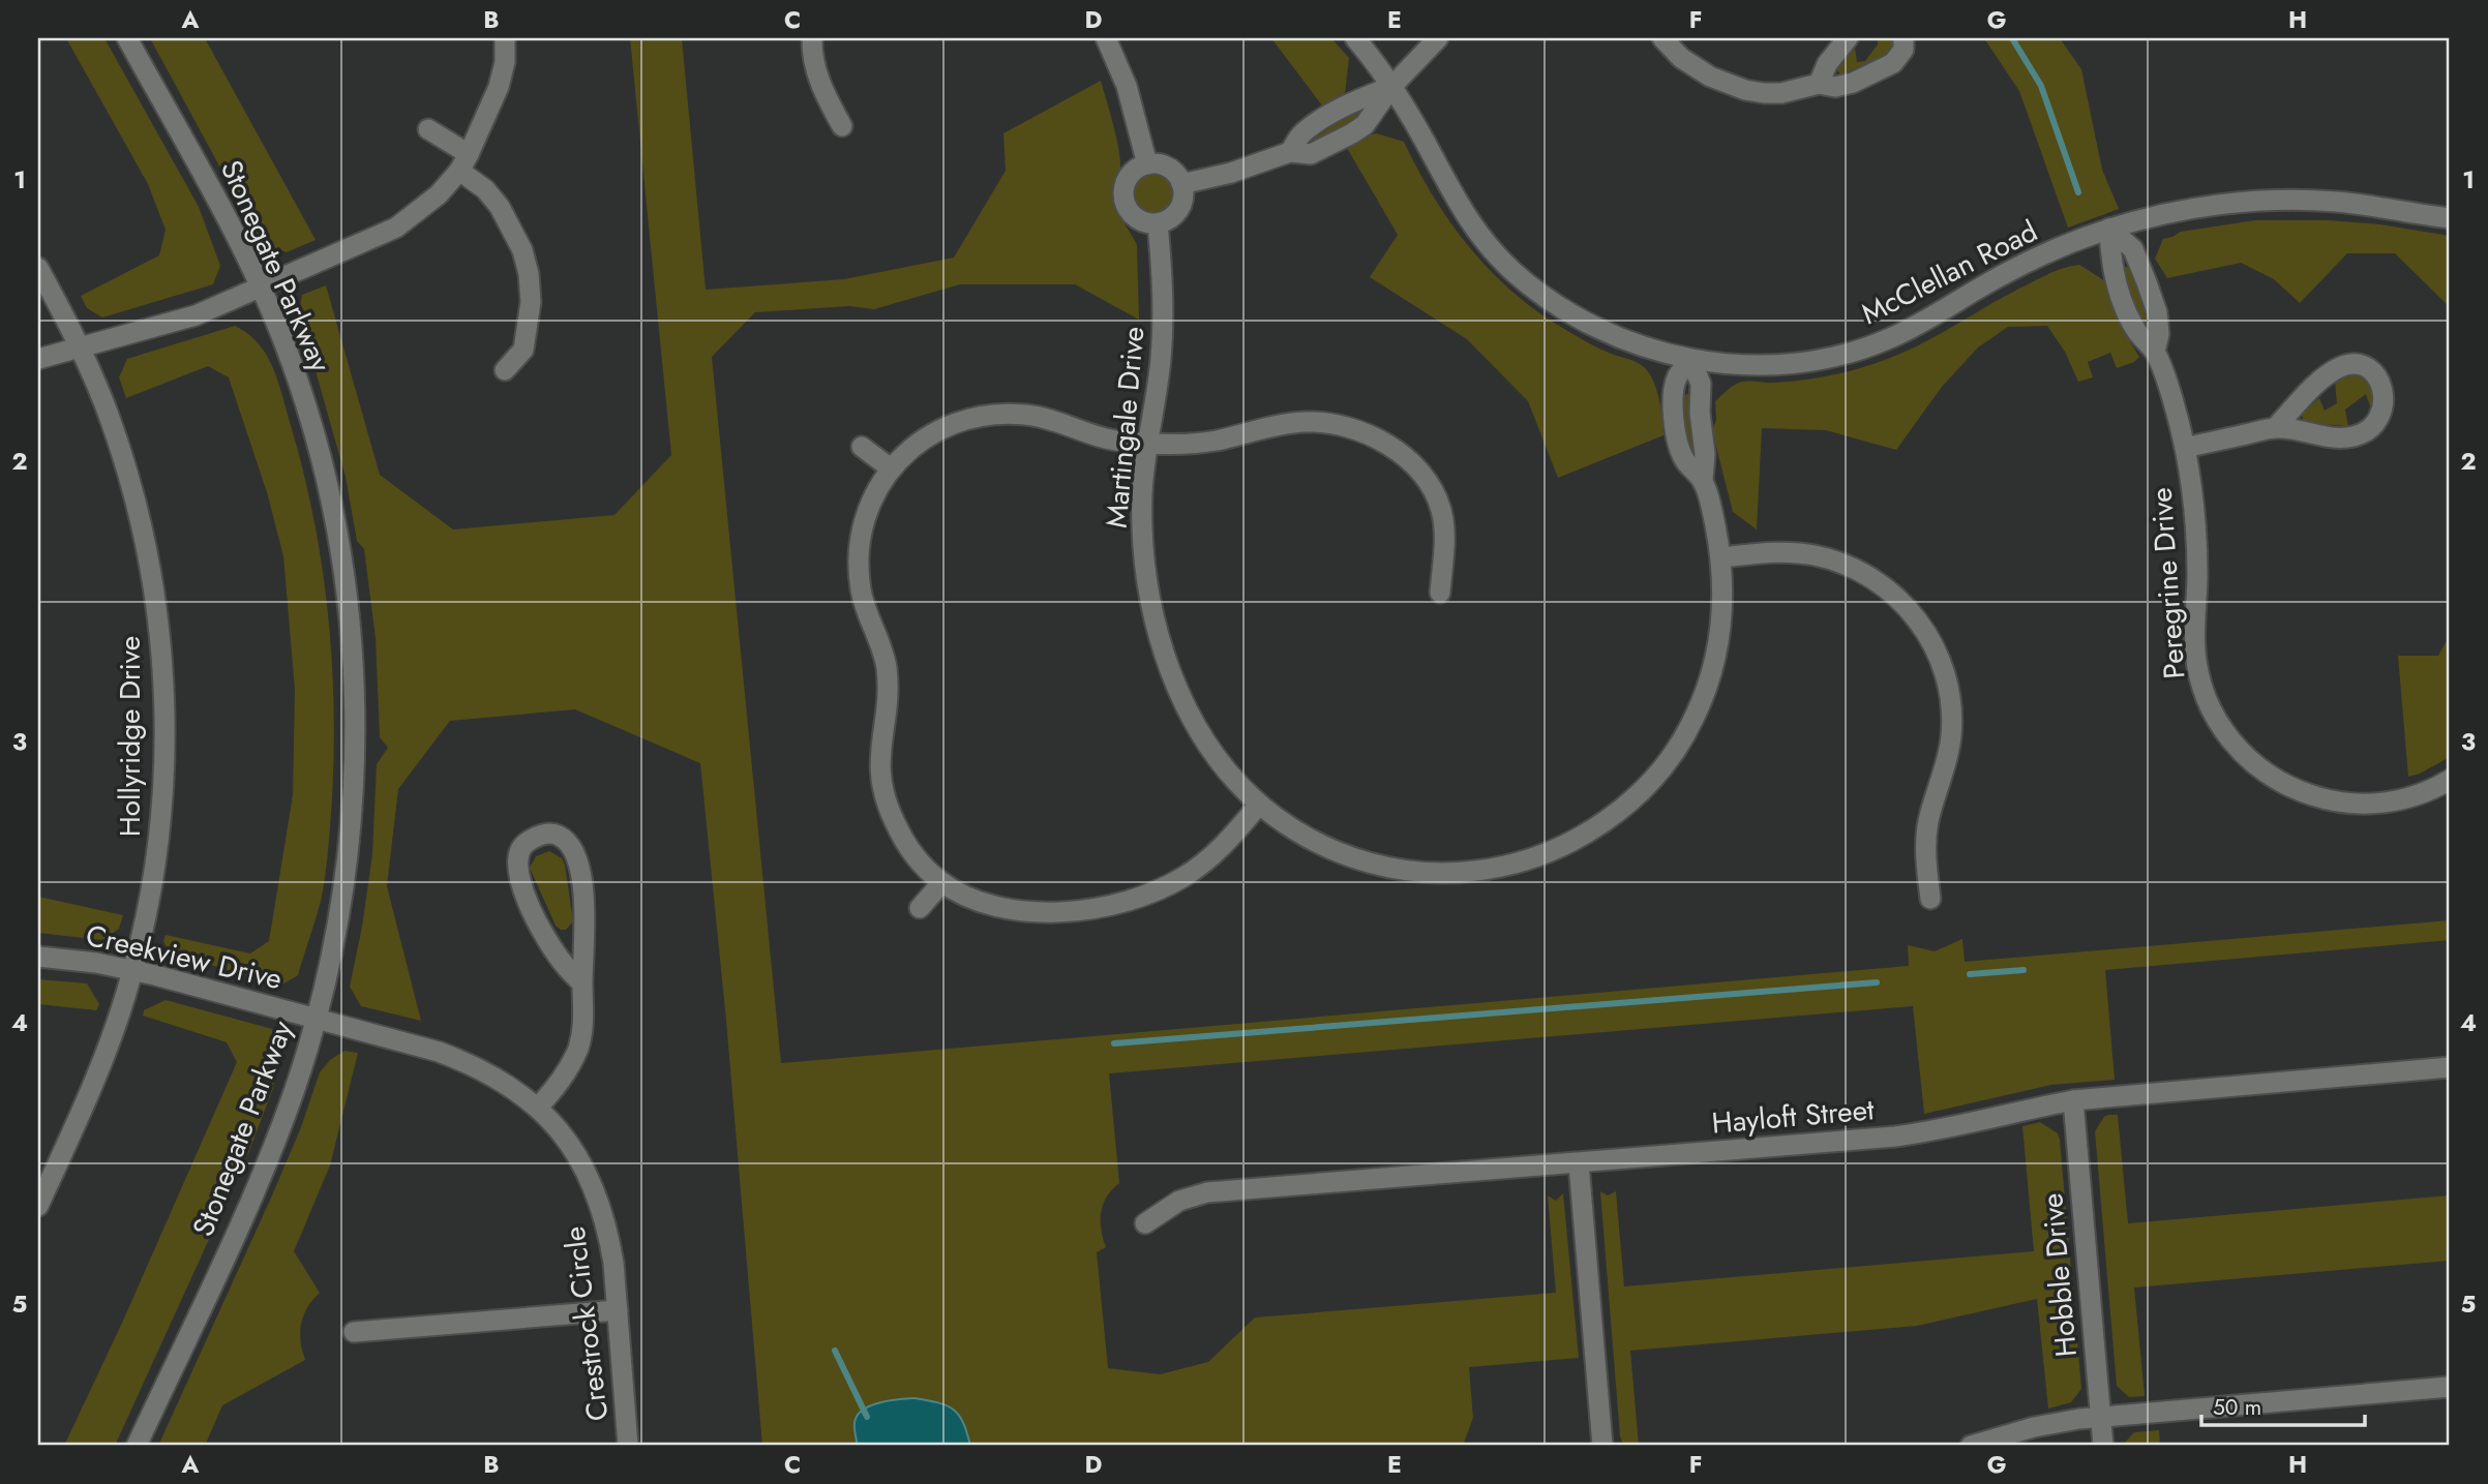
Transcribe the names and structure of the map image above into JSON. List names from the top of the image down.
{
  "streets": {
    "street": [
      "Stonegate Parkway",
      "McClellan Road",
      "Martingale Drive",
      "Peregrine Drive",
      "Hollyridge Drive",
      "Creekview Drive",
      "Hayloft Street",
      "Hobble Drive",
      "Crestrock Circle"
    ]
  },
  "crossings": [
    ["Stonegate Parkway", "Creekview Drive"],
    ["Stonegate Parkway", "Crestrock Circle"],
    ["McClellan Road", "Martingale Drive"],
    ["McClellan Road", "Peregrine Drive"],
    ["Hollyridge Drive", "Creekview Drive"],
    ["Creekview Drive", "Crestrock Circle"],
    ["Hayloft Street", "Hobble Drive"]
  ],
  "scale_bar": "50 m",
  "grid": {
    "columns": [
      "A",
      "B",
      "C",
      "D",
      "E",
      "F",
      "G",
      "H"
    ],
    "rows": [
      "1",
      "2",
      "3",
      "4",
      "5"
    ]
  }
}
